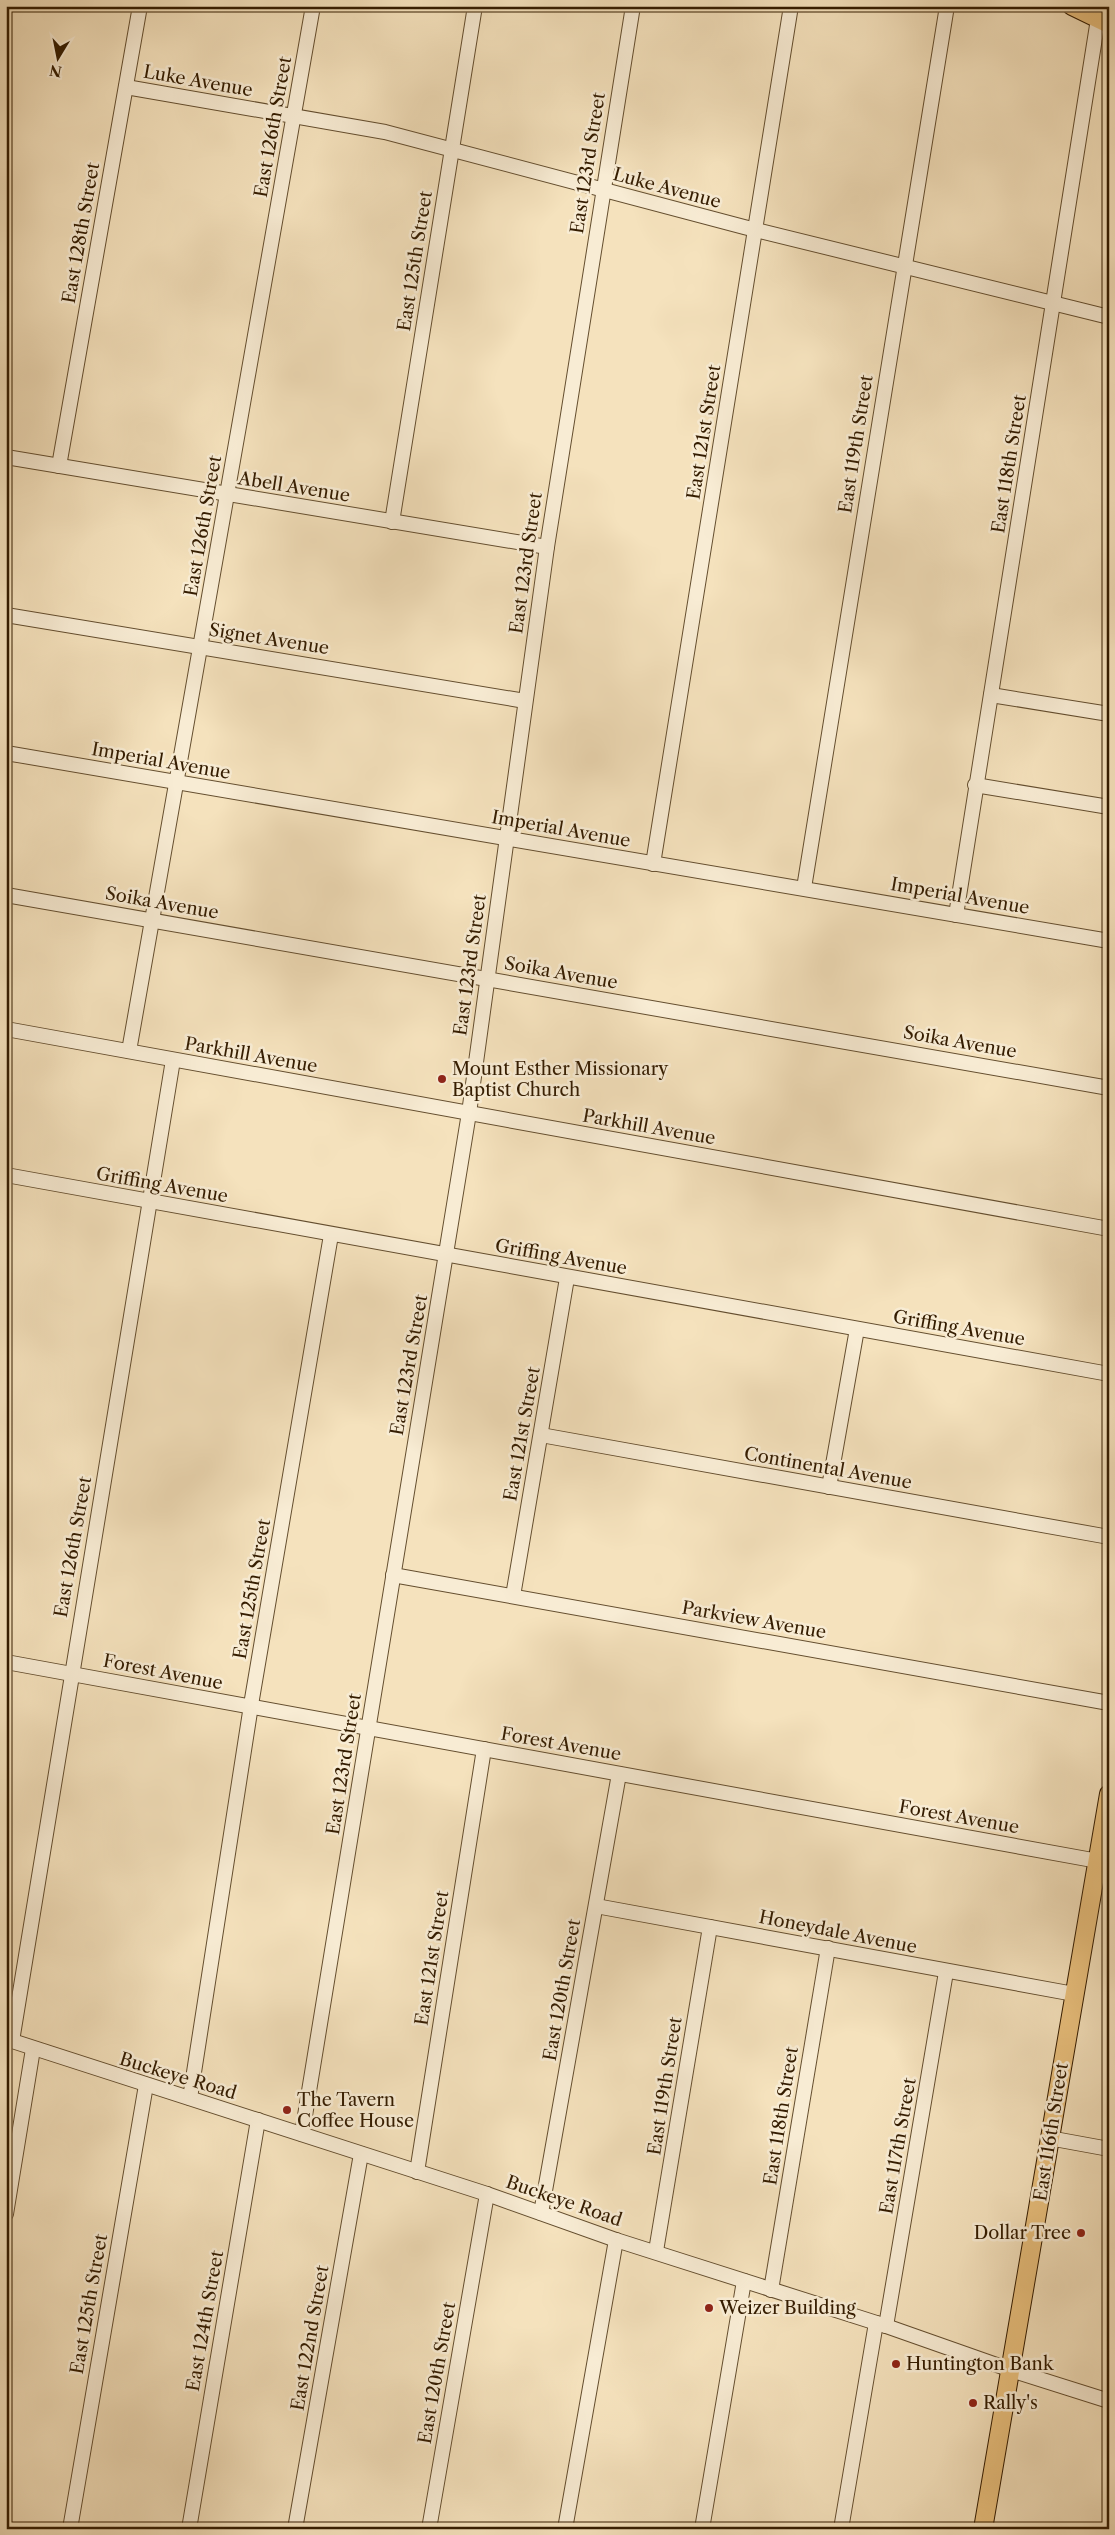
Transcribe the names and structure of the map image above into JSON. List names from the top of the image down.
{
  "streets": {
    "main road": ["East 116th Street"],
    "street": [
      "Luke Avenue",
      "East 126th Street",
      "East 123rd Street",
      "East 128th Street",
      "East 125th Street",
      "East 121st Street",
      "East 119th Street",
      "East 118th Street",
      "Abell Avenue",
      "Signet Avenue",
      "Imperial Avenue",
      "Soika Avenue",
      "Parkhill Avenue",
      "Griffing Avenue",
      "Continental Avenue",
      "Parkview Avenue",
      "Forest Avenue",
      "Honeydale Avenue",
      "East 120th Street",
      "Buckeye Road",
      "East 117th Street",
      "East 124th Street",
      "East 122nd Street"
    ]
  },
  "crossings": [
    ["Luke Avenue", "East 126th Street"],
    ["Luke Avenue", "East 123rd Street"],
    ["Luke Avenue", "East 128th Street"],
    ["Luke Avenue", "East 125th Street"],
    ["Luke Avenue", "East 121st Street"],
    ["Luke Avenue", "East 119th Street"],
    ["Luke Avenue", "East 118th Street"],
    ["East 126th Street", "Abell Avenue"],
    ["East 126th Street", "Signet Avenue"],
    ["East 126th Street", "Imperial Avenue"],
    ["East 126th Street", "Soika Avenue"],
    ["East 126th Street", "Parkhill Avenue"],
    ["East 126th Street", "Griffing Avenue"],
    ["East 126th Street", "Forest Avenue"],
    ["East 126th Street", "Buckeye Road"],
    ["East 123rd Street", "Abell Avenue"],
    ["East 123rd Street", "Signet Avenue"],
    ["East 123rd Street", "Imperial Avenue"],
    ["East 123rd Street", "Soika Avenue"],
    ["East 123rd Street", "Parkhill Avenue"],
    ["East 123rd Street", "Griffing Avenue"],
    ["East 123rd Street", "Parkview Avenue"],
    ["East 123rd Street", "Forest Avenue"],
    ["East 123rd Street", "Buckeye Road"],
    ["East 128th Street", "Abell Avenue"],
    ["East 125th Street", "Abell Avenue"],
    ["East 125th Street", "Griffing Avenue"],
    ["East 125th Street", "Forest Avenue"],
    ["East 125th Street", "Buckeye Road"],
    ["East 121st Street", "Imperial Avenue"],
    ["East 121st Street", "Griffing Avenue"],
    ["East 121st Street", "Continental Avenue"],
    ["East 121st Street", "Parkview Avenue"],
    ["East 121st Street", "Forest Avenue"],
    ["East 121st Street", "Buckeye Road"],
    ["East 119th Street", "Imperial Avenue"],
    ["East 119th Street", "Honeydale Avenue"],
    ["East 119th Street", "Buckeye Road"],
    ["East 118th Street", "Imperial Avenue"],
    ["East 118th Street", "Honeydale Avenue"],
    ["East 118th Street", "Buckeye Road"],
    ["Forest Avenue", "East 120th Street"],
    ["Forest Avenue", "East 116th Street"],
    ["Honeydale Avenue", "East 120th Street"],
    ["Honeydale Avenue", "East 116th Street"],
    ["Honeydale Avenue", "East 117th Street"],
    ["East 120th Street", "Buckeye Road"],
    ["Buckeye Road", "East 116th Street"],
    ["Buckeye Road", "East 117th Street"],
    ["Buckeye Road", "East 124th Street"],
    ["Buckeye Road", "East 122nd Street"]
  ],
  "places": [
    "Mount Esther Missionary Baptist Church",
    "The Tavern Coffee House",
    "Dollar Tree",
    "Weizer Building",
    "Huntington Bank",
    "Rally's"
  ],
  "north": "bottom"
}
